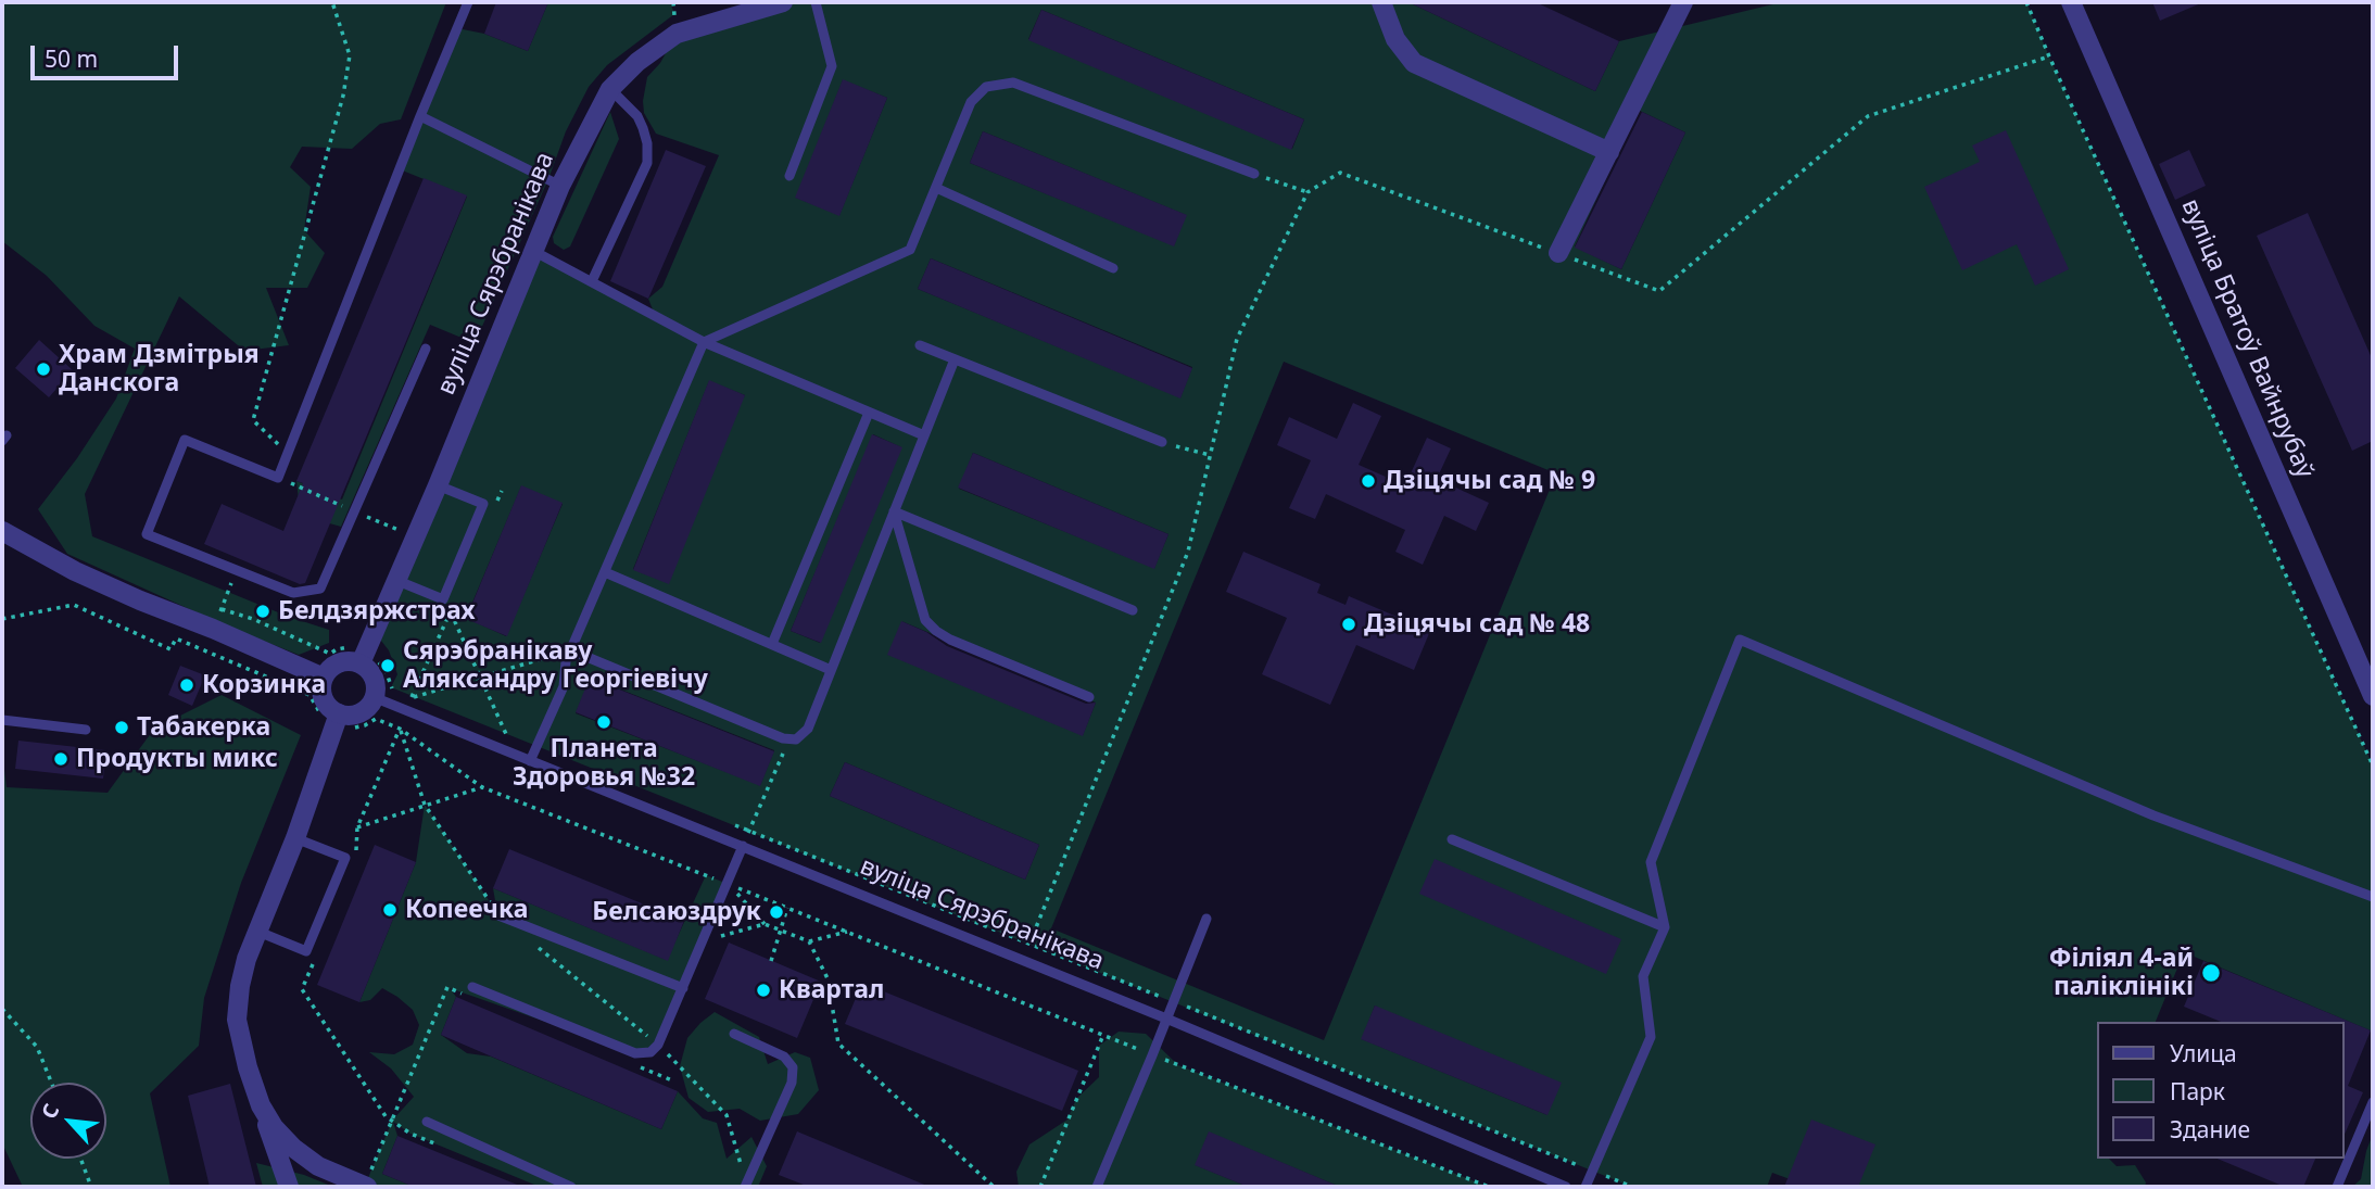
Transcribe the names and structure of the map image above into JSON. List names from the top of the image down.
{
  "streets": {
    "street": ["вуліца Сярэбранікава", "вуліца Братоў Вайнрубаў"]
  },
  "places": [
    "Храм Дзмітрыя Данскога",
    "Дзіцячы сад № 9",
    "Белдзяржстрах",
    "Дзіцячы сад № 48",
    "Сярэбранікаву Аляксандру Георгіевічу",
    "Корзинка",
    "Планета Здоровья №32",
    "Табакерка",
    "Продукты микс",
    "Копеечка",
    "Белсаюздрук",
    "Філіял 4-ай паліклінікі",
    "Квартал"
  ],
  "legend": ["Улица", "Парк", "Здание"],
  "scale_bar": "50 m",
  "north": "top left"
}
